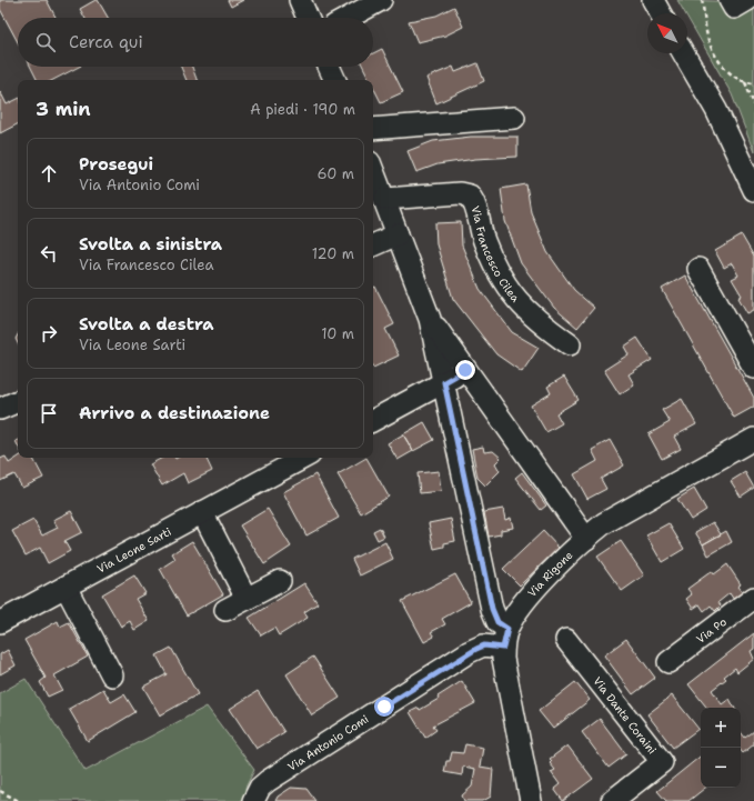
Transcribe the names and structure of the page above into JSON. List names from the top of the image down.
{
  "streets": {
    "street": [
      "Via Francesco Cilea",
      "Via Leone Sarti",
      "Via Rigone",
      "Via Po",
      "Via Dante Coraini",
      "Via Antonio Comi"
    ]
  },
  "crossings": [
    ["Via Rigone", "Via Antonio Comi"]
  ],
  "north": "top left",
  "page": {
    "search": "Cerca qui",
    "heading": ["3 min", "A piedi · 190 m"],
    "list": [
      ["Prosegui", "Via Antonio Comi", "60 m"],
      ["Svolta a sinistra", "Via Francesco Cilea", "120 m"],
      ["Svolta a destra", "Via Leone Sarti", "10 m"],
      "Arrivo a destinazione"
    ],
    "map_buttons": ["+", "−"]
  }
}
